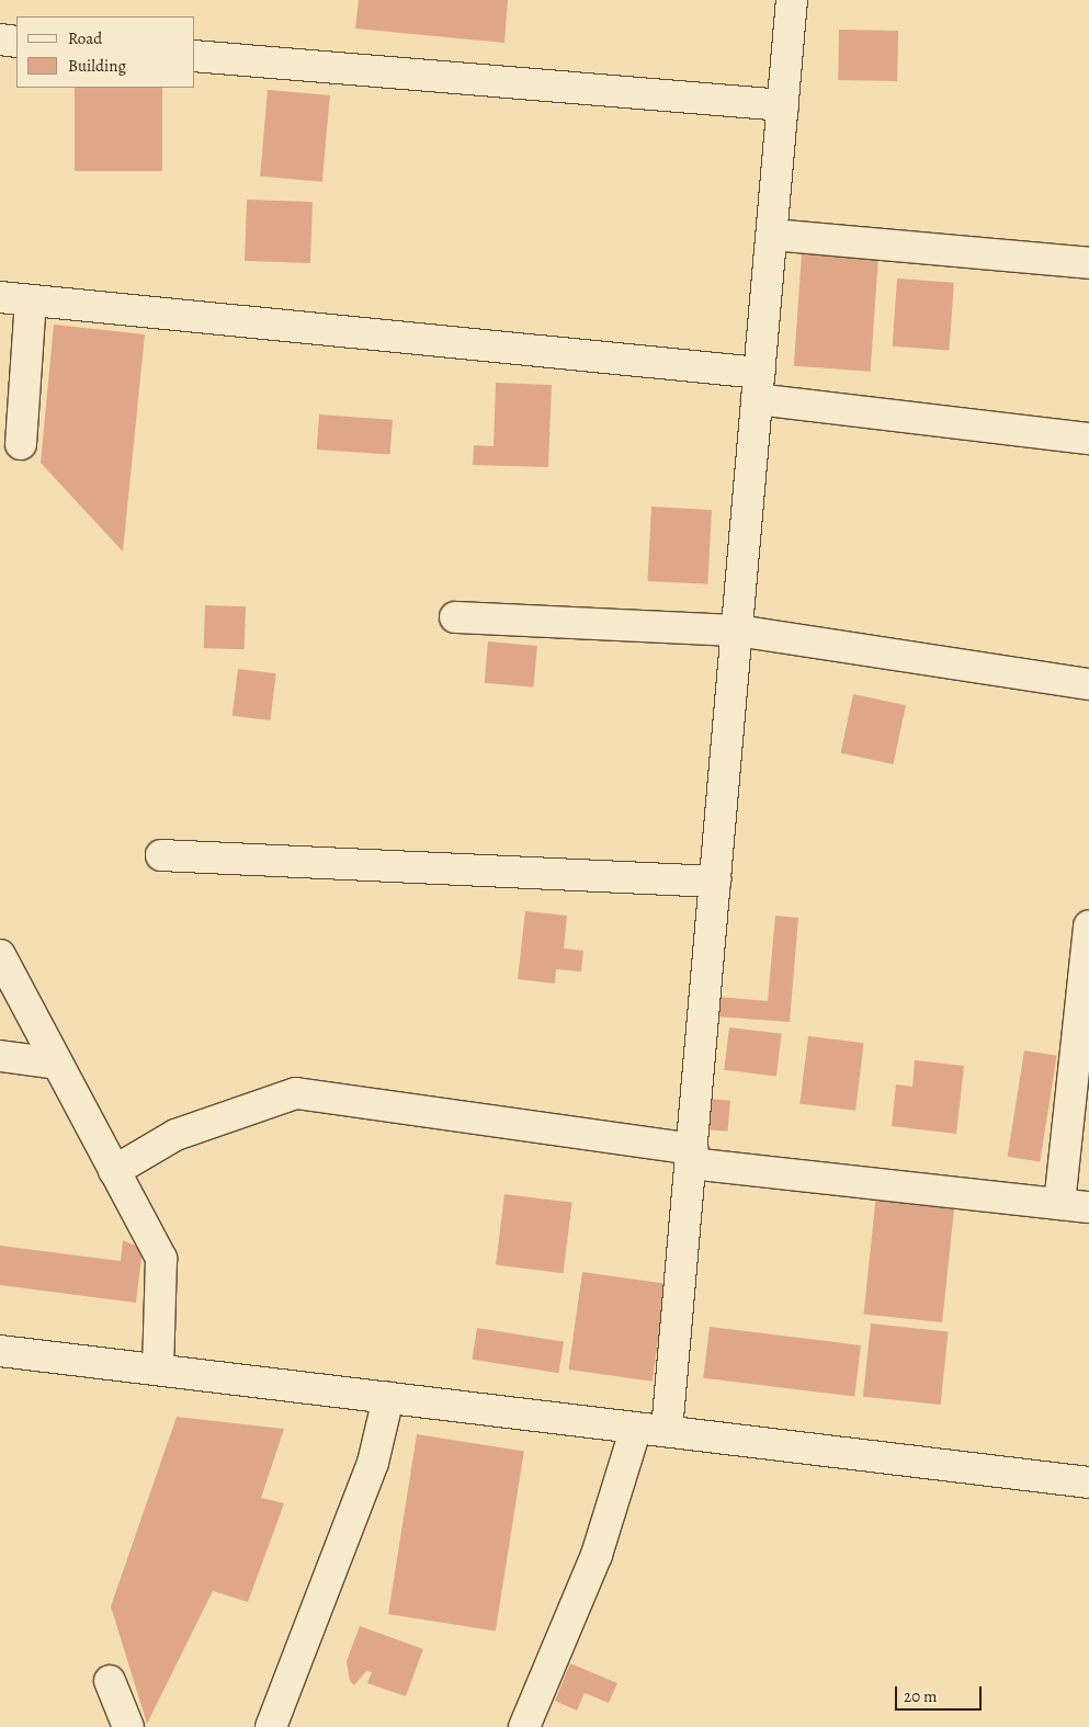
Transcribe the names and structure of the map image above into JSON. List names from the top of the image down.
{
  "legend": ["Road", "Building"],
  "scale_bar": "20 m"
}
